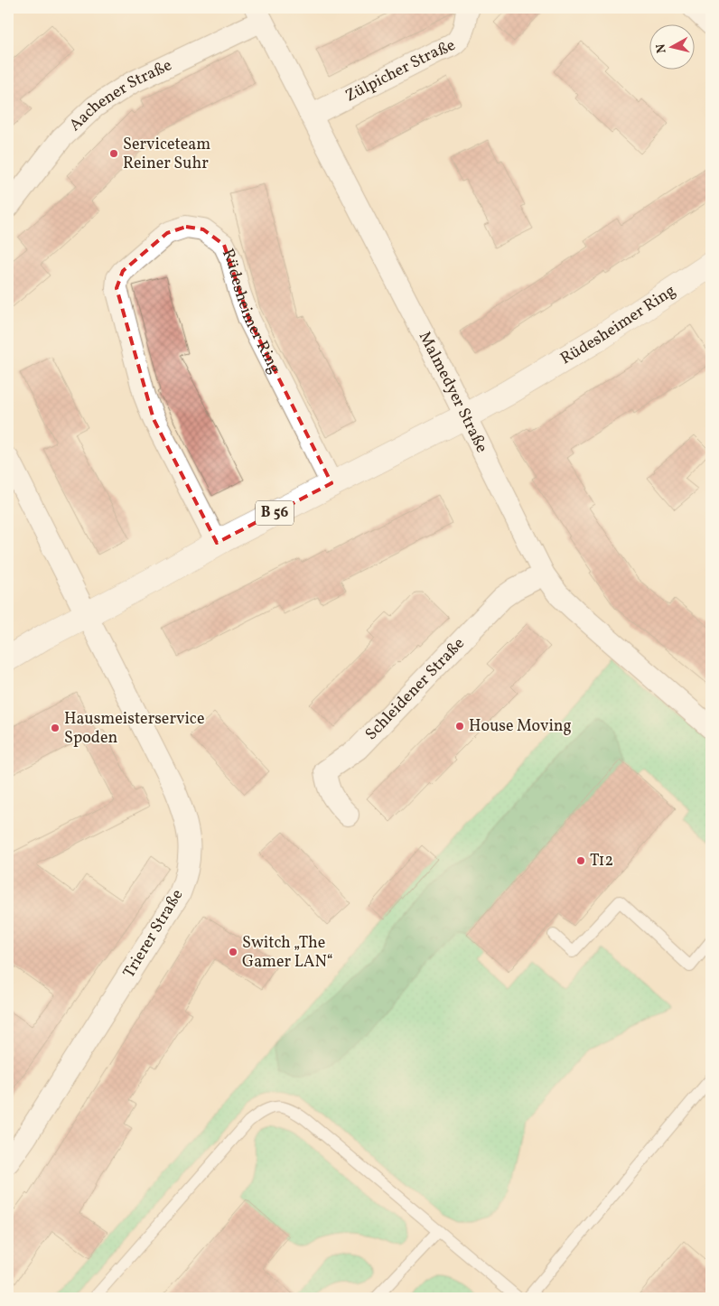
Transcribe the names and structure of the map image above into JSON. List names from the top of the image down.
{
  "streets": {
    "main road": ["Rüdesheimer Ring", "B 56"],
    "street": [
      "Zülpicher Straße",
      "Aachener Straße",
      "Malmedyer Straße",
      "Schleidener Straße",
      "Trierer Straße"
    ]
  },
  "crossings": [
    ["Zülpicher Straße", "Malmedyer Straße"],
    ["Aachener Straße", "Malmedyer Straße"],
    ["Rüdesheimer Ring", "Malmedyer Straße"],
    ["Rüdesheimer Ring", "Trierer Straße"],
    ["Malmedyer Straße", "Schleidener Straße"]
  ],
  "places": [
    "Serviceteam Reiner Suhr",
    "House Moving",
    "Hausmeisterservice Spoden",
    "T12",
    "Switch „The Gamer LAN“"
  ],
  "north": "left"
}
